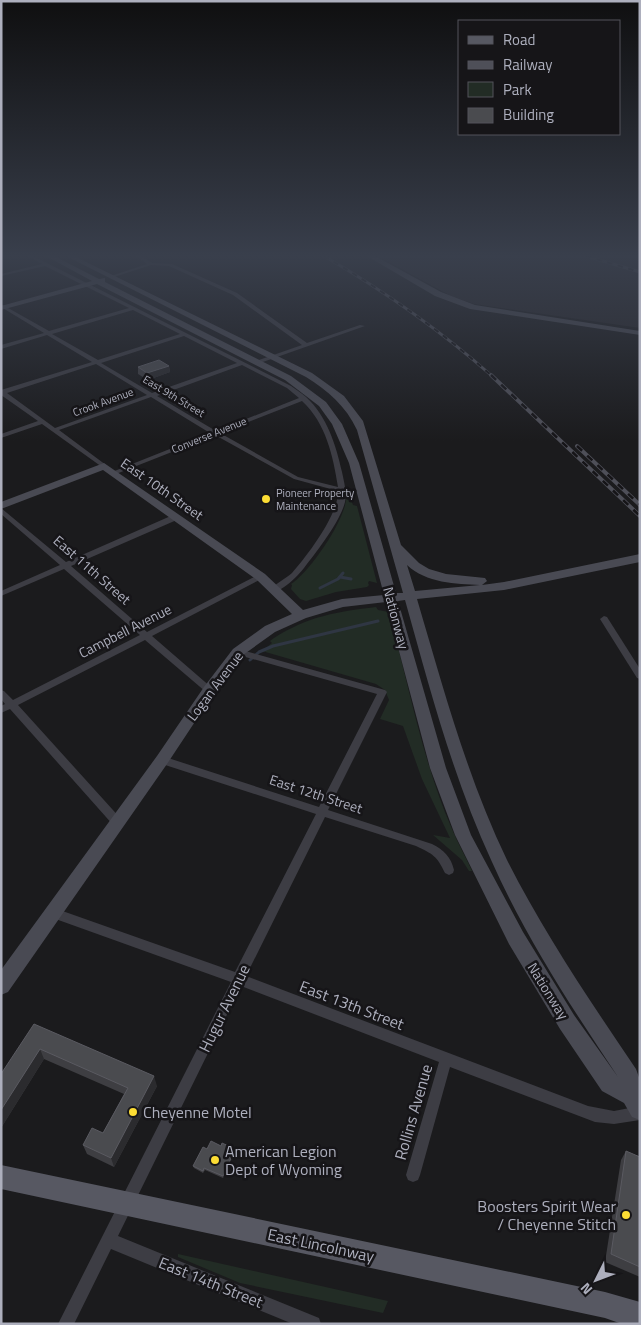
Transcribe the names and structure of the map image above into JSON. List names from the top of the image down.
{
  "streets": {
    "main road": [
      "Converse Avenue",
      "East 10th Street",
      "Nationway",
      "Logan Avenue",
      "East Lincolnway"
    ],
    "street": [
      "East 9th Street",
      "Crook Avenue",
      "East 11th Street",
      "Campbell Avenue",
      "East 12th Street",
      "East 13th Street",
      "Hugur Avenue",
      "Rollins Avenue",
      "East 14th Street"
    ]
  },
  "crossings": [
    ["East 9th Street", "Crook Avenue"],
    ["East 9th Street", "Converse Avenue"],
    ["Crook Avenue", "East 10th Street"],
    ["Converse Avenue", "East 10th Street"],
    ["Converse Avenue", "East 11th Street"],
    ["East 10th Street", "Campbell Avenue"],
    ["East 10th Street", "Logan Avenue"],
    ["East 11th Street", "Campbell Avenue"],
    ["East 11th Street", "Logan Avenue"],
    ["Nationway", "Logan Avenue"],
    ["Nationway", "East 13th Street"],
    ["Logan Avenue", "East 12th Street"],
    ["Logan Avenue", "East 13th Street"],
    ["Logan Avenue", "Hugur Avenue"],
    ["East 12th Street", "Hugur Avenue"],
    ["East 13th Street", "Hugur Avenue"],
    ["East 13th Street", "Rollins Avenue"],
    ["Hugur Avenue", "East Lincolnway"],
    ["Hugur Avenue", "East 14th Street"]
  ],
  "places": [
    "Pioneer Property Maintenance",
    "Cheyenne Motel",
    "American Legion Dept of Wyoming",
    "Boosters Spirit Wear / Cheyenne Stitch"
  ],
  "legend": [
    "Road",
    "Railway",
    "Park",
    "Building"
  ],
  "north": "bottom left"
}
